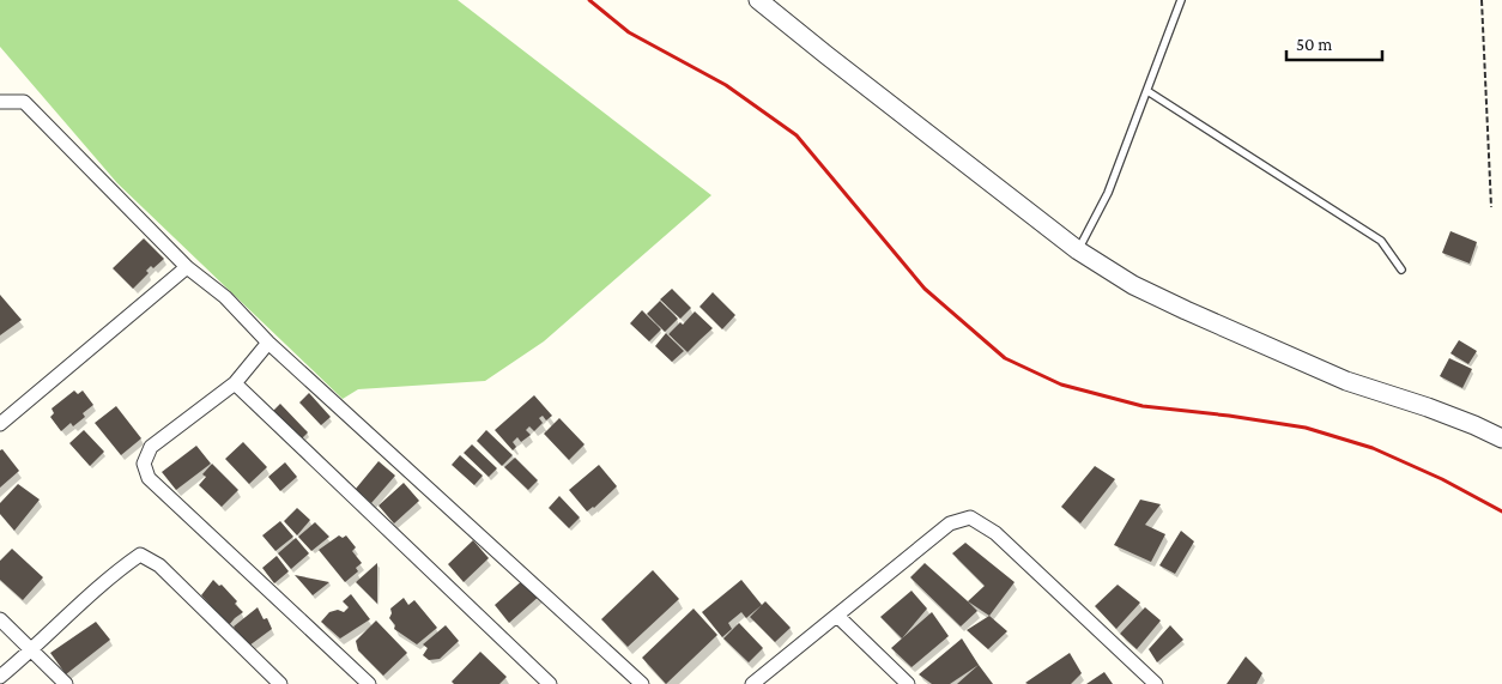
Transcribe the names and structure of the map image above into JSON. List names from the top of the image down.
{
  "scale_bar": "50 m"
}
